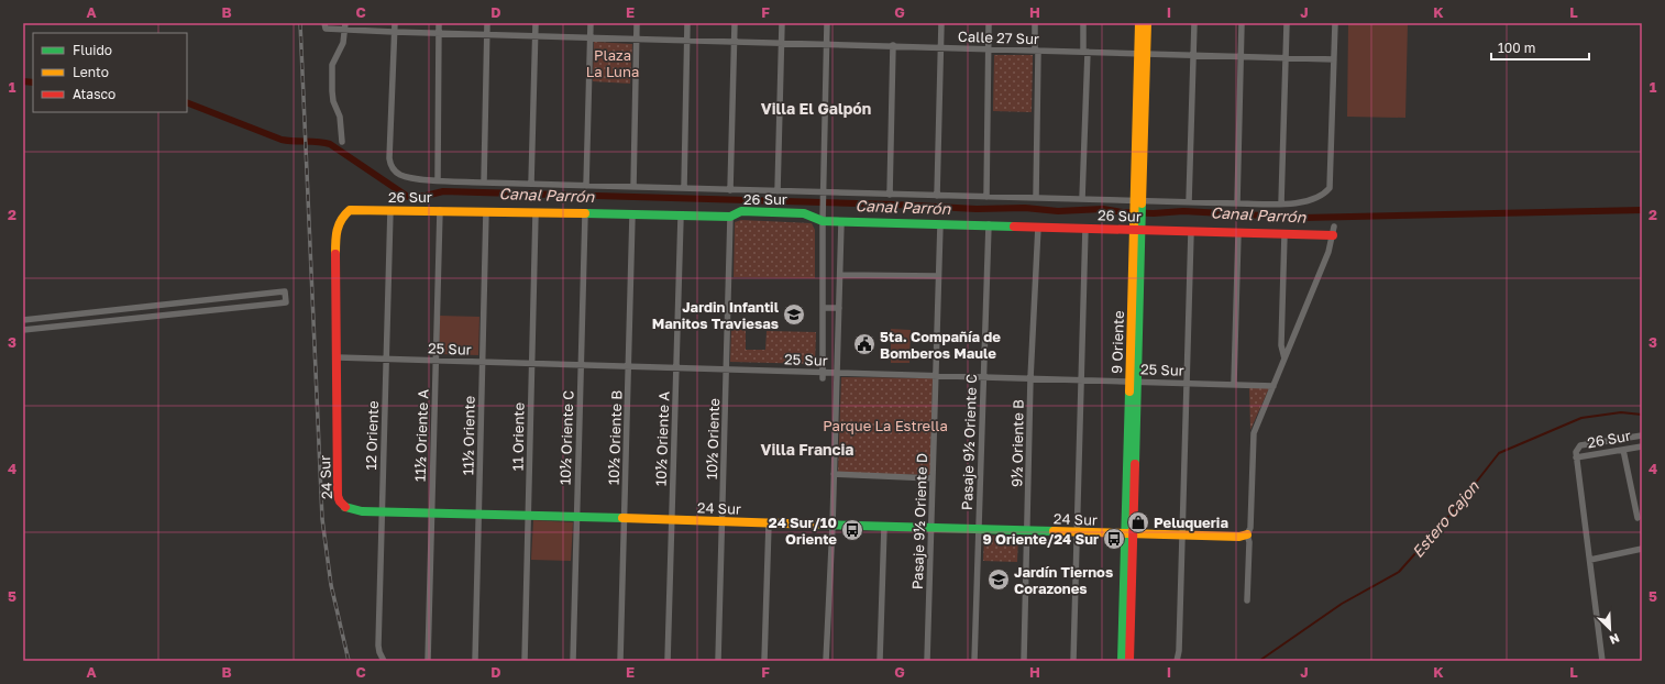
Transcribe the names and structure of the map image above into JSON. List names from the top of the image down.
{
  "streets": {
    "street": [
      "Calle 27 Sur",
      "26 Sur",
      "9 Oriente",
      "25 Sur",
      "12 Oriente",
      "11½ Oriente A",
      "11½ Oriente",
      "11 Oriente",
      "10½ Oriente C",
      "10½ Oriente B",
      "10½ Oriente A",
      "10½ Oriente",
      "Pasaje 9½ Oriente C",
      "9½ Oriente B",
      "24 Sur",
      "Pasaje 9½ Oriente D"
    ]
  },
  "crossings": [
    ["Calle 27 Sur", "26 Sur"],
    ["Calle 27 Sur", "9 Oriente"],
    ["26 Sur", "9 Oriente"],
    ["26 Sur", "25 Sur"],
    ["26 Sur", "12 Oriente"],
    ["26 Sur", "11½ Oriente A"],
    ["26 Sur", "11½ Oriente"],
    ["26 Sur", "11 Oriente"],
    ["26 Sur", "10½ Oriente C"],
    ["26 Sur", "10½ Oriente B"],
    ["26 Sur", "10½ Oriente A"],
    ["26 Sur", "10½ Oriente"],
    ["26 Sur", "Pasaje 9½ Oriente C"],
    ["26 Sur", "9½ Oriente B"],
    ["26 Sur", "24 Sur"],
    ["26 Sur", "Pasaje 9½ Oriente D"],
    ["9 Oriente", "25 Sur"],
    ["9 Oriente", "24 Sur"],
    ["25 Sur", "12 Oriente"],
    ["25 Sur", "11½ Oriente A"],
    ["25 Sur", "11½ Oriente"],
    ["25 Sur", "11 Oriente"],
    ["25 Sur", "10½ Oriente C"],
    ["25 Sur", "10½ Oriente B"],
    ["25 Sur", "10½ Oriente A"],
    ["25 Sur", "10½ Oriente"],
    ["25 Sur", "Pasaje 9½ Oriente C"],
    ["25 Sur", "9½ Oriente B"],
    ["25 Sur", "24 Sur"],
    ["25 Sur", "Pasaje 9½ Oriente D"],
    ["12 Oriente", "24 Sur"],
    ["11½ Oriente A", "24 Sur"],
    ["11½ Oriente", "24 Sur"],
    ["11 Oriente", "24 Sur"],
    ["10½ Oriente C", "24 Sur"],
    ["10½ Oriente B", "24 Sur"],
    ["10½ Oriente A", "24 Sur"],
    ["10½ Oriente", "24 Sur"],
    ["Pasaje 9½ Oriente C", "24 Sur"],
    ["9½ Oriente B", "24 Sur"],
    ["24 Sur", "Pasaje 9½ Oriente D"]
  ],
  "districts": ["Villa El Galpón", "Villa Francia"],
  "water": ["Canal Parrón", "Estero Cajon"],
  "parks": ["Plaza La Luna", "Parque La Estrella"],
  "places": {
    "school or university": ["Jardin Infantil Manitos Traviesas", "Jardín Tiernos Corazones"],
    "public building": ["5ta. Compañía de Bomberos Maule"],
    "shop": ["Peluqueria"],
    "bus stop": ["24 Sur/10 Oriente", "9 Oriente/24 Sur"]
  },
  "legend": ["Fluido", "Lento", "Atasco"],
  "scale_bar": "100 m",
  "north": "bottom right",
  "grid": {
    "columns": [
      "A",
      "B",
      "C",
      "D",
      "E",
      "F",
      "G",
      "H",
      "I",
      "J",
      "K",
      "L"
    ],
    "rows": [
      "1",
      "2",
      "3",
      "4",
      "5"
    ]
  }
}
